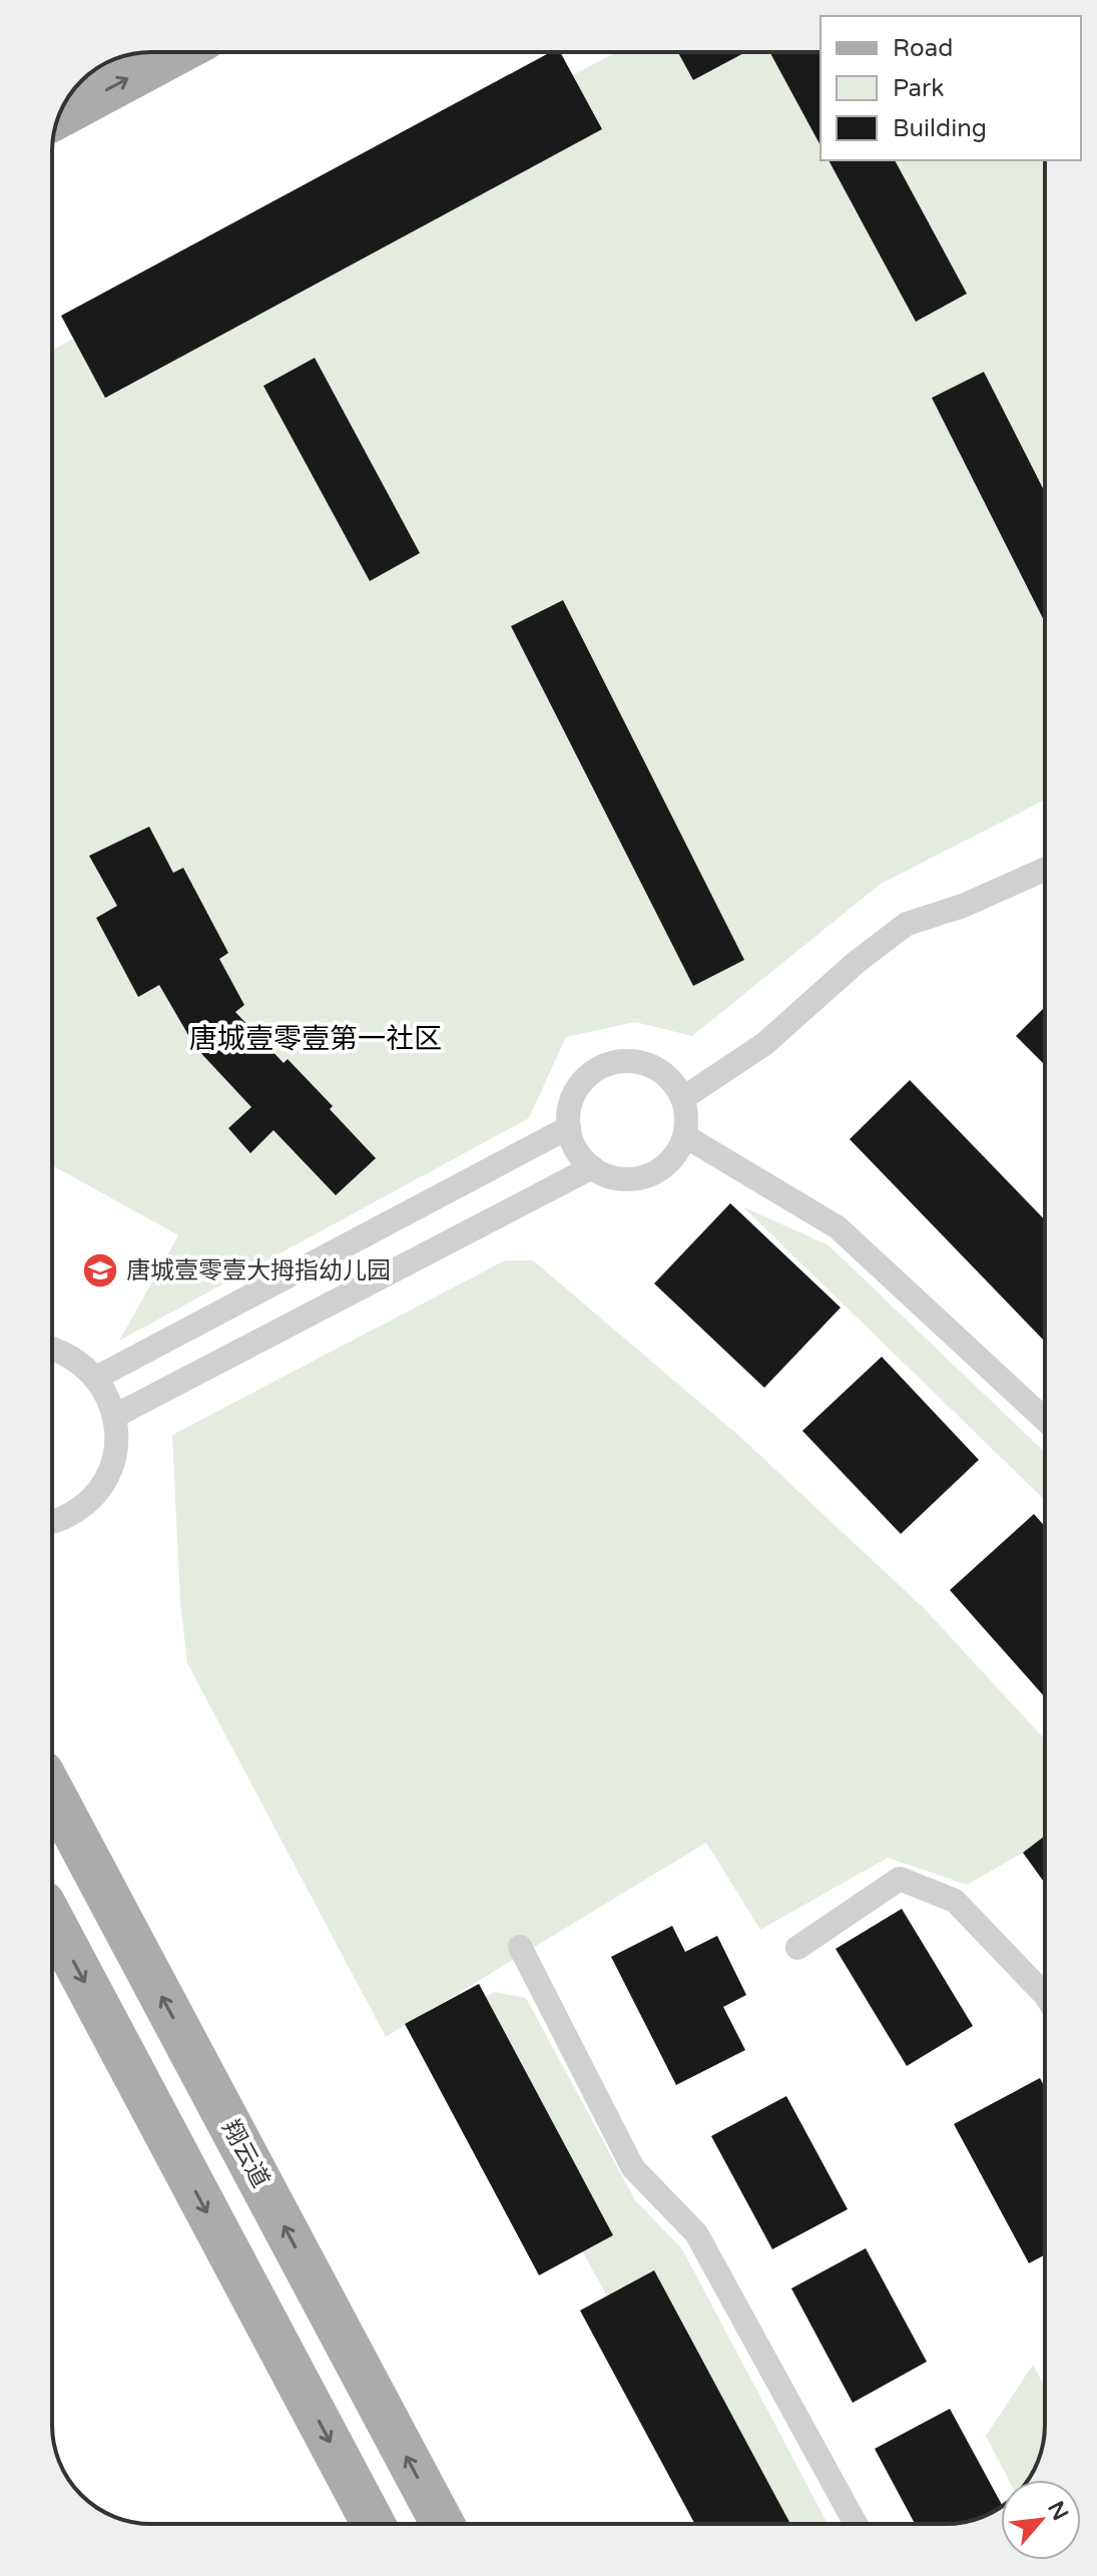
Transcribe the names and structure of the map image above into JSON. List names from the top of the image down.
{
  "streets": {
    "main road": ["翔云道"]
  },
  "districts": ["唐城壹零壹第一社区"],
  "places": {
    "school or university": ["唐城壹零壹大拇指幼儿园"]
  },
  "legend": ["Road", "Park", "Building"],
  "north": "top right"
}
